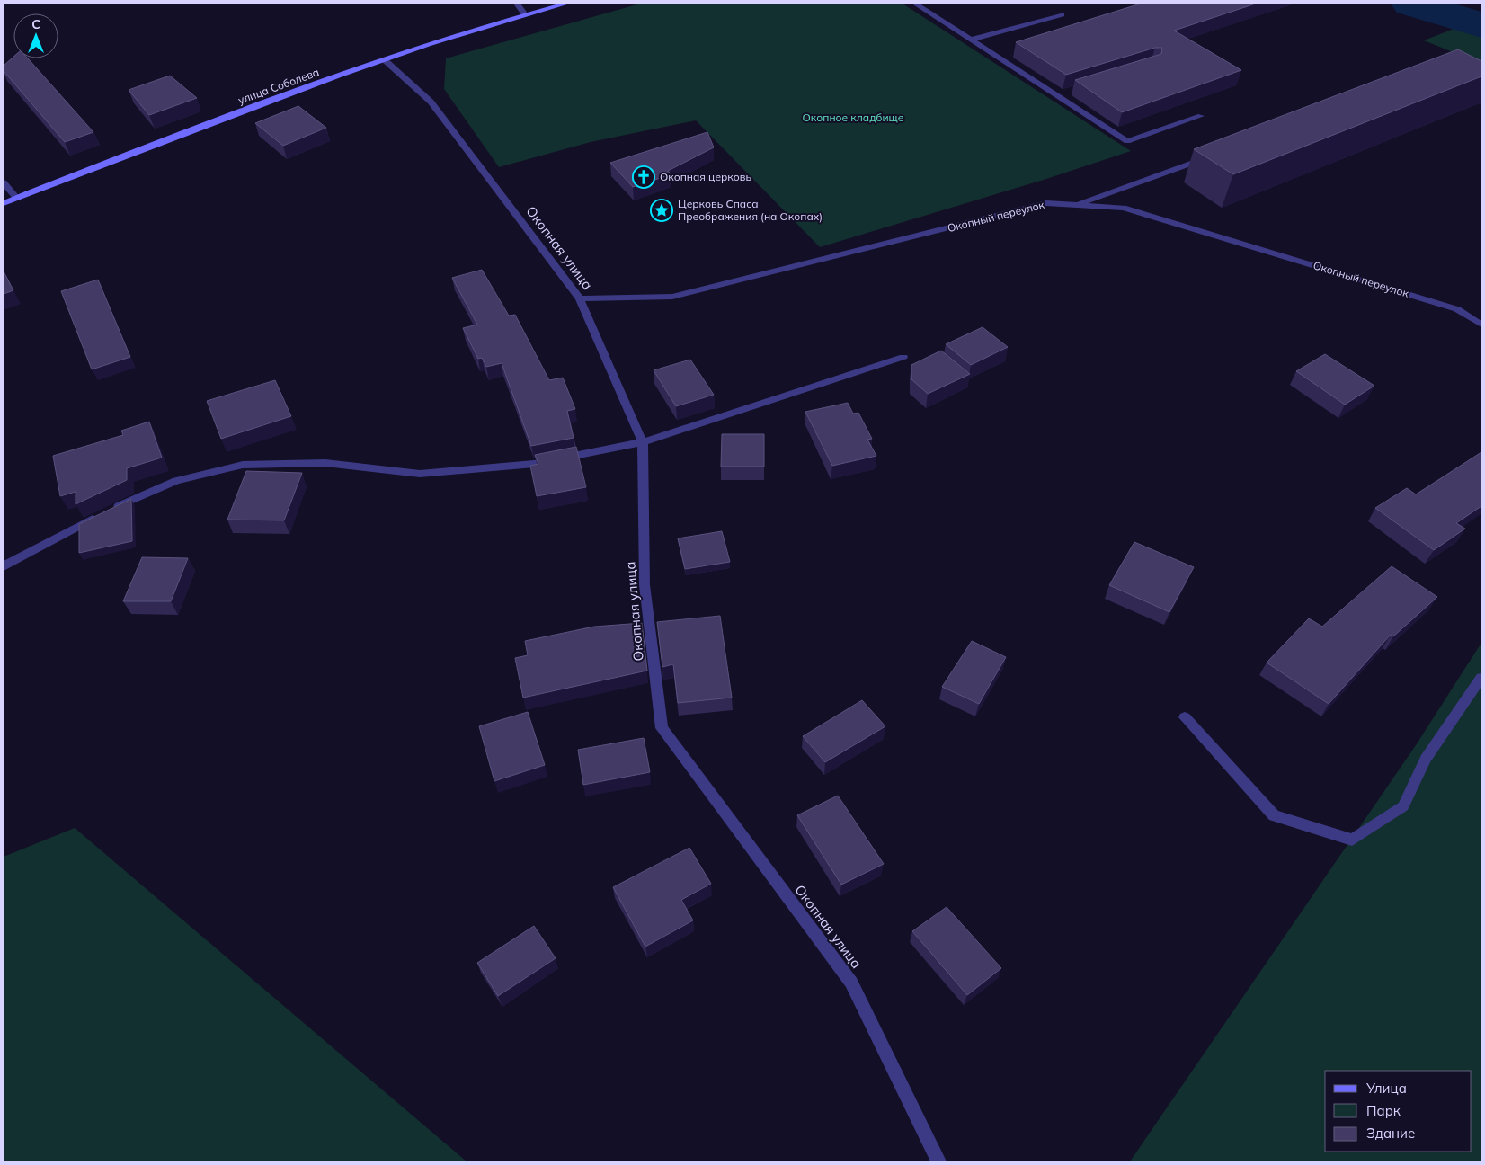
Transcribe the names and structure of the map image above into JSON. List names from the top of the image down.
{
  "streets": {
    "street": ["улица Соболева", "Окопный переулок", "Окопная улица"]
  },
  "crossings": [
    ["улица Соболева", "Окопная улица"],
    ["Окопный переулок", "Окопная улица"]
  ],
  "parks": ["Окопное кладбище"],
  "places": {
    "church": ["Окопная церковь"],
    "place": ["Церковь Спаса Преображения (на Окопах)"]
  },
  "legend": ["Улица", "Парк", "Здание"],
  "north": "top"
}
